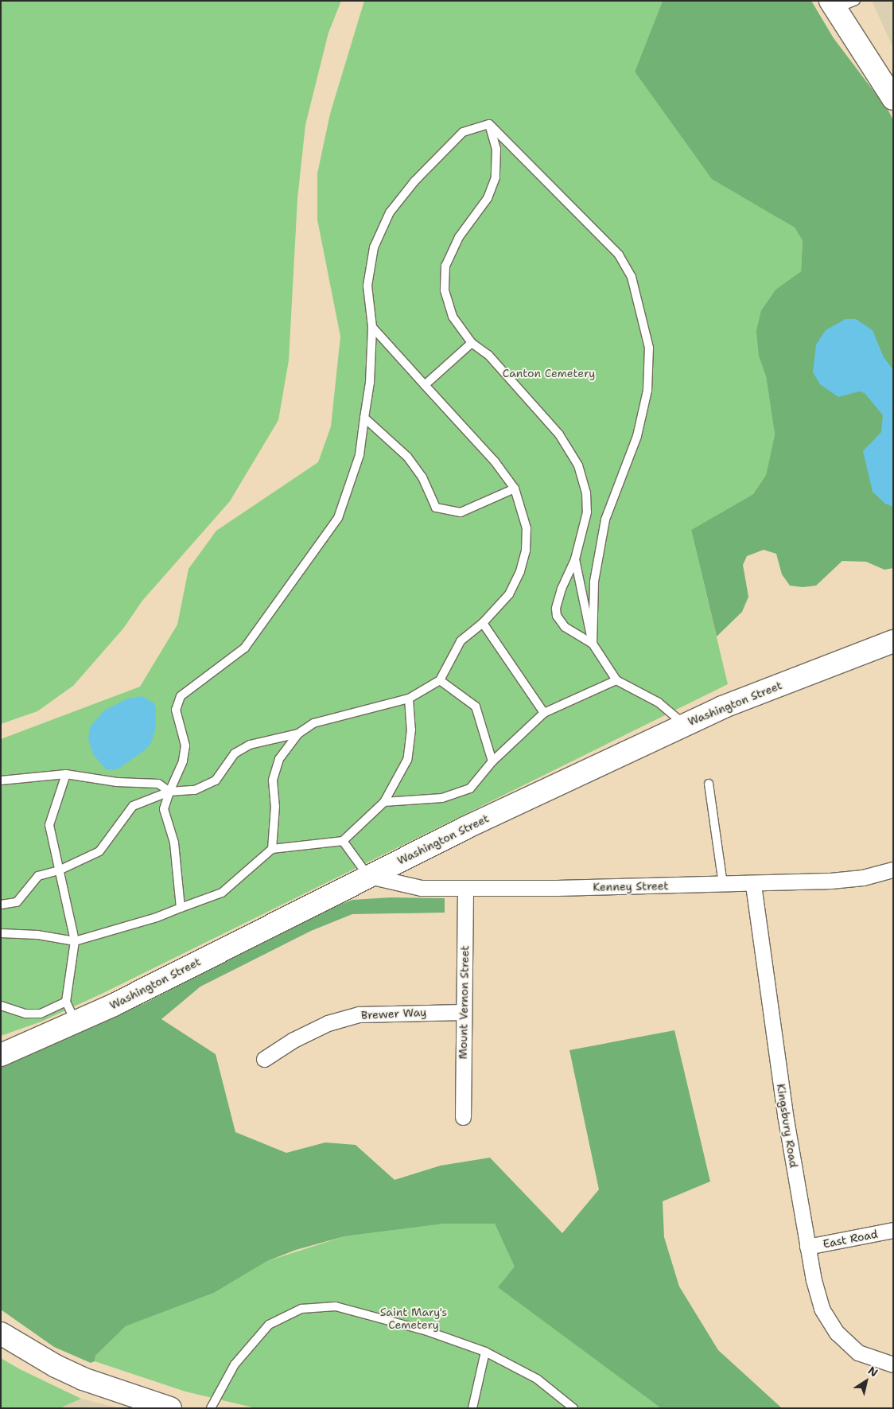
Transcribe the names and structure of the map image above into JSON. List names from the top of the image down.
{
  "streets": {
    "main road": ["Washington Street"],
    "street": [
      "Kenney Street",
      "Mount Vernon Street",
      "Brewer Way",
      "Kingsbury Road",
      "East Road"
    ]
  },
  "crossings": [
    ["Washington Street", "Kenney Street"],
    ["Kenney Street", "Mount Vernon Street"],
    ["Kenney Street", "Kingsbury Road"],
    ["Mount Vernon Street", "Brewer Way"],
    ["Kingsbury Road", "East Road"]
  ],
  "parks": ["Canton Cemetery", "Saint Mary's Cemetery"],
  "north": "top right"
}
